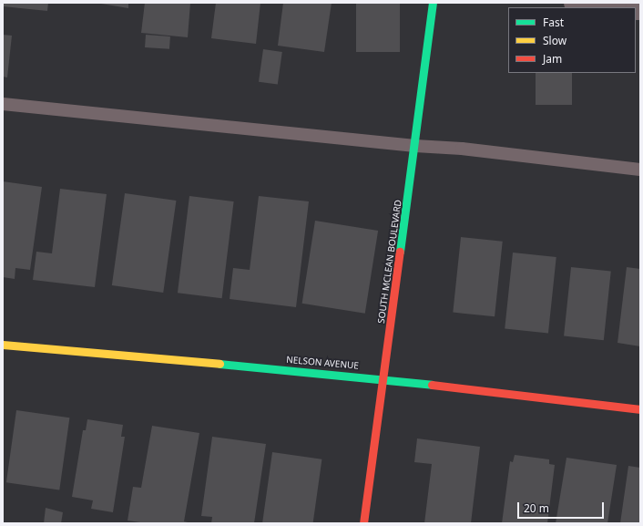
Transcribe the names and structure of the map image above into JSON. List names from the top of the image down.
{
  "streets": {
    "street": ["SOUTH MCLEAN BOULEVARD", "NELSON AVENUE"]
  },
  "crossings": [
    ["SOUTH MCLEAN BOULEVARD", "NELSON AVENUE"]
  ],
  "legend": ["Fast", "Slow", "Jam"],
  "scale_bar": "20 m"
}
